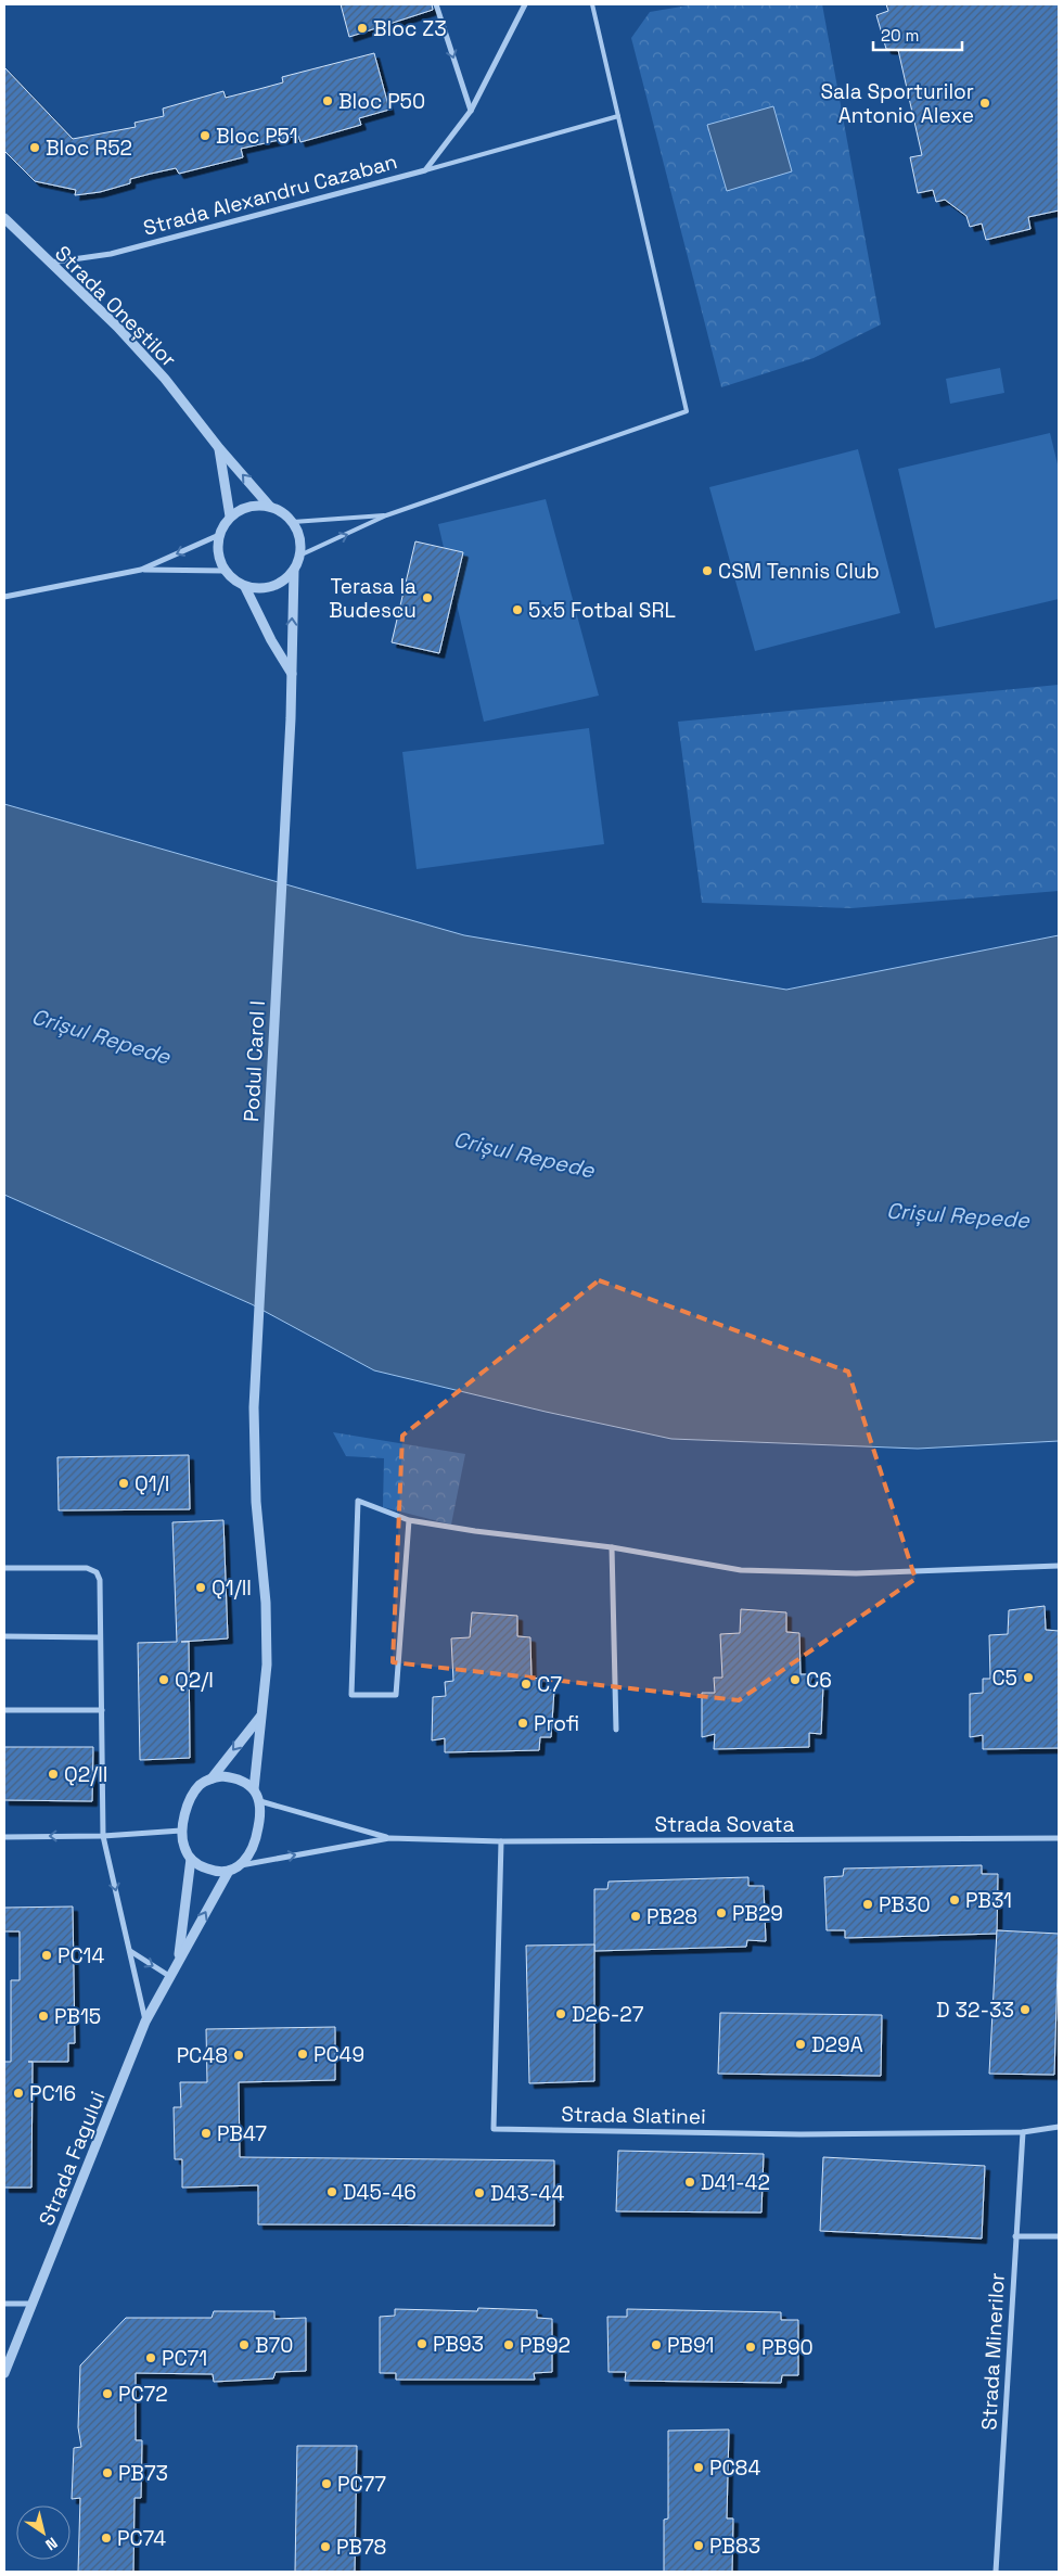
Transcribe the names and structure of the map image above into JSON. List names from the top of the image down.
{
  "streets": {
    "street": [
      "Strada Alexandru Cazaban",
      "Strada Oneștilor",
      "Podul Carol I",
      "Strada Sovata",
      "Strada Slatinei",
      "Strada Fagului",
      "Strada Minerilor"
    ]
  },
  "crossings": [
    ["Strada Alexandru Cazaban", "Strada Oneștilor"],
    ["Strada Oneștilor", "Podul Carol I"],
    ["Strada Sovata", "Strada Slatinei"],
    ["Strada Sovata", "Strada Fagului"],
    ["Strada Slatinei", "Strada Minerilor"]
  ],
  "water": ["Crișul Repede"],
  "places": [
    "Bloc Z3",
    "Bloc P50",
    "Sala Sporturilor Antonio Alexe",
    "Bloc P51",
    "Bloc R52",
    "CSM Tennis Club",
    "Terasa la Budescu",
    "5x5 Fotbal SRL",
    "Q1/I",
    "Q1/II",
    "C5",
    "Q2/I",
    "C6",
    "C7",
    "Profi",
    "Q2/II",
    "PB31",
    "PB30",
    "PB29",
    "PB28",
    "PC14",
    "D 32-33",
    "D26-27",
    "PB15",
    "D29A",
    "PC49",
    "PC48",
    "PC16",
    "PB47",
    "D41-42",
    "D45-46",
    "D43-44",
    "PB93",
    "B70",
    "PB92",
    "PB91",
    "PB90",
    "PC71",
    "PC72",
    "PC84",
    "PB73",
    "PC77",
    "PC74",
    "PB83",
    "PB78"
  ],
  "scale_bar": "20 m",
  "north": "bottom right"
}
